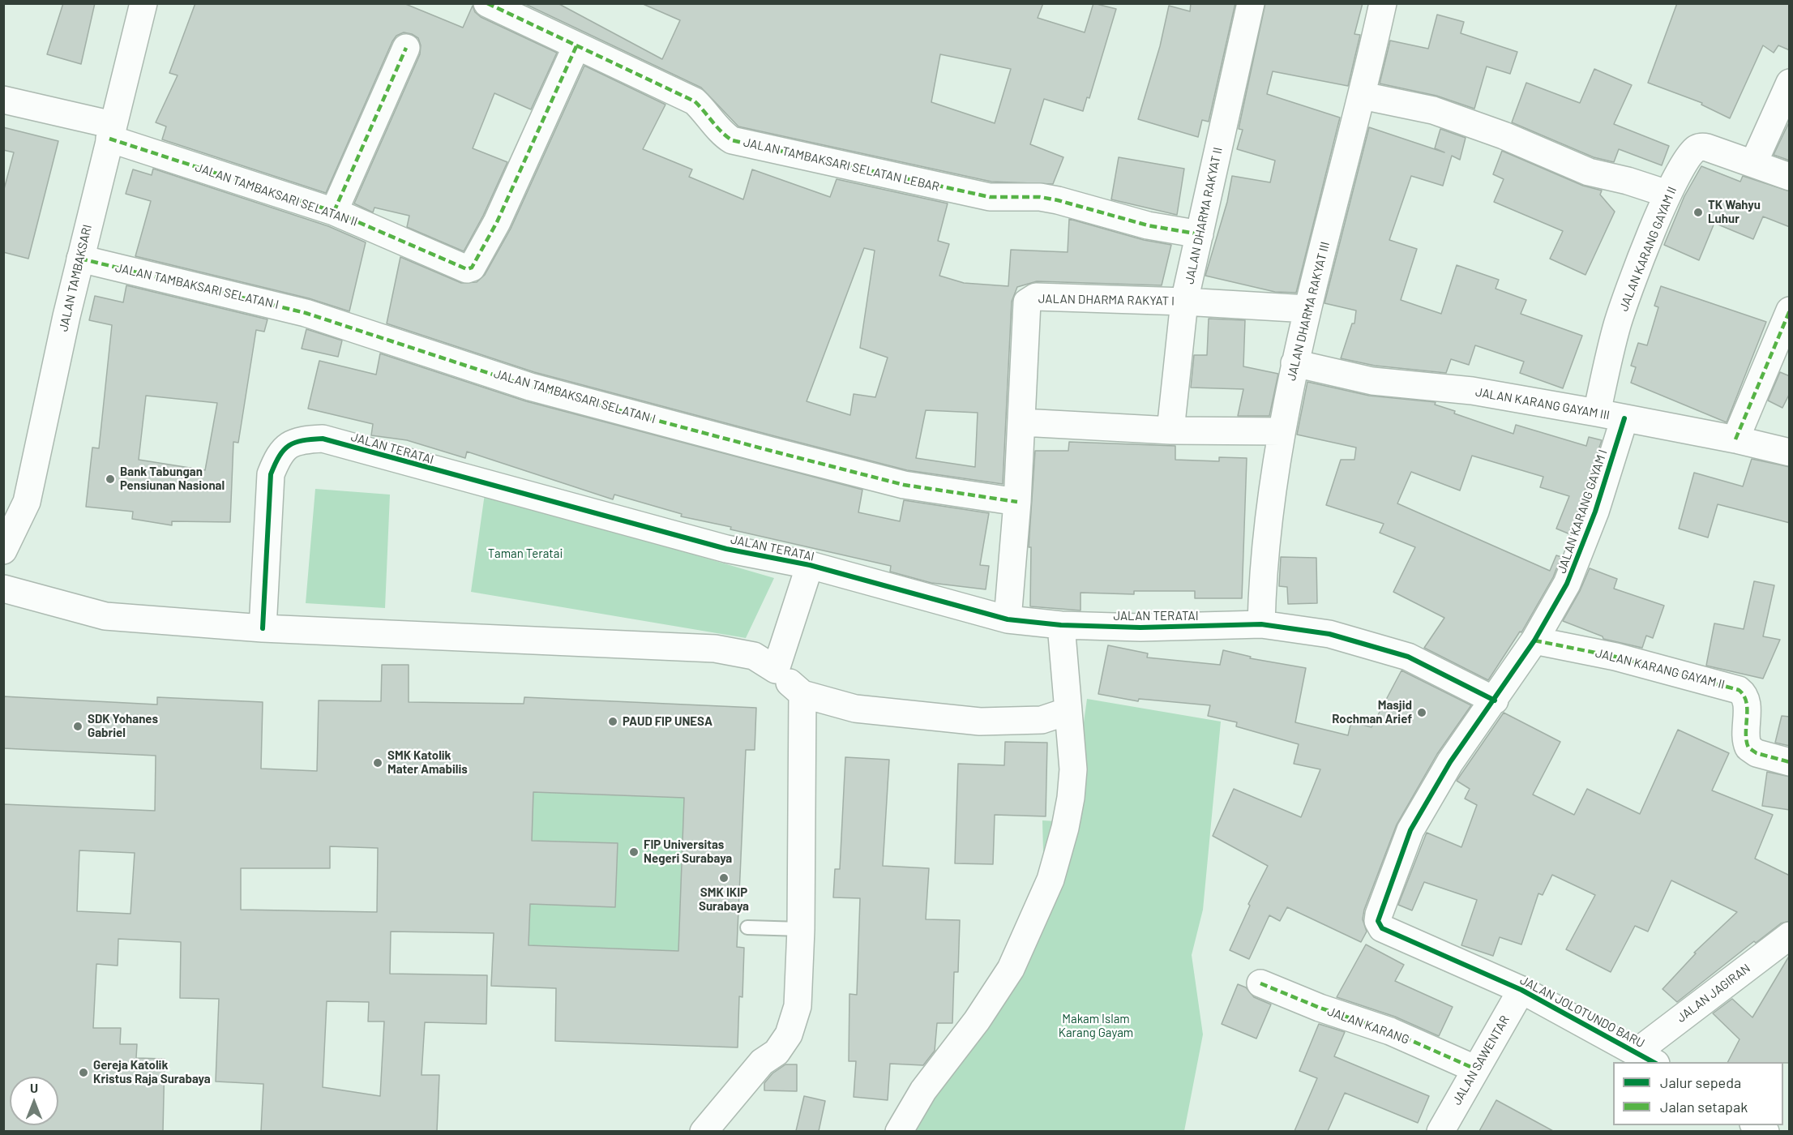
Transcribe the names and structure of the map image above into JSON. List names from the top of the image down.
{
  "streets": {
    "street": [
      "JALAN TAMBAKSARI SELATAN LEBAR",
      "JALAN TAMBAKSARI SELATAN II",
      "JALAN DHARMA RAKYAT II",
      "JALAN KARANG GAYAM II",
      "JALAN TAMBAKSARI",
      "JALAN TAMBAKSARI SELATAN I",
      "JALAN DHARMA RAKYAT I",
      "JALAN DHARMA RAKYAT III",
      "JALAN KARANG GAYAM III",
      "JALAN TERATAI",
      "JALAN KARANG GAYAM I",
      "JALAN JAGIRAN",
      "JALAN JOLOTUNDO BARU",
      "JALAN KARANG",
      "JALAN SAWENTAR"
    ]
  },
  "crossings": [
    ["JALAN TAMBAKSARI SELATAN LEBAR", "JALAN TAMBAKSARI SELATAN II"],
    ["JALAN TAMBAKSARI SELATAN LEBAR", "JALAN DHARMA RAKYAT II"],
    ["JALAN TAMBAKSARI SELATAN II", "JALAN TAMBAKSARI"],
    ["JALAN DHARMA RAKYAT II", "JALAN DHARMA RAKYAT I"],
    ["JALAN KARANG GAYAM II", "JALAN KARANG GAYAM III"],
    ["JALAN KARANG GAYAM II", "JALAN KARANG GAYAM I"],
    ["JALAN TAMBAKSARI", "JALAN TAMBAKSARI SELATAN I"],
    ["JALAN TAMBAKSARI SELATAN I", "JALAN DHARMA RAKYAT I"],
    ["JALAN DHARMA RAKYAT I", "JALAN DHARMA RAKYAT III"],
    ["JALAN DHARMA RAKYAT I", "JALAN TERATAI"],
    ["JALAN DHARMA RAKYAT III", "JALAN KARANG GAYAM III"],
    ["JALAN DHARMA RAKYAT III", "JALAN TERATAI"],
    ["JALAN KARANG GAYAM III", "JALAN KARANG GAYAM I"],
    ["JALAN TERATAI", "JALAN KARANG GAYAM I"],
    ["JALAN KARANG GAYAM I", "JALAN JOLOTUNDO BARU"],
    ["JALAN JAGIRAN", "JALAN JOLOTUNDO BARU"],
    ["JALAN JOLOTUNDO BARU", "JALAN SAWENTAR"],
    ["JALAN KARANG", "JALAN SAWENTAR"]
  ],
  "parks": ["Taman Teratai", "Makam Islam Karang Gayam"],
  "places": [
    "TK Wahyu Luhur",
    "Bank Tabungan Pensiunan Nasional",
    "Masjid Rochman Arief",
    "PAUD FIP UNESA",
    "SDK Yohanes Gabriel",
    "SMK Katolik Mater Amabilis",
    "FIP Universitas Negeri Surabaya",
    "SMK IKIP Surabaya",
    "Gereja Katolik Kristus Raja Surabaya"
  ],
  "legend": ["Jalur sepeda", "Jalan setapak"],
  "north": "top"
}
